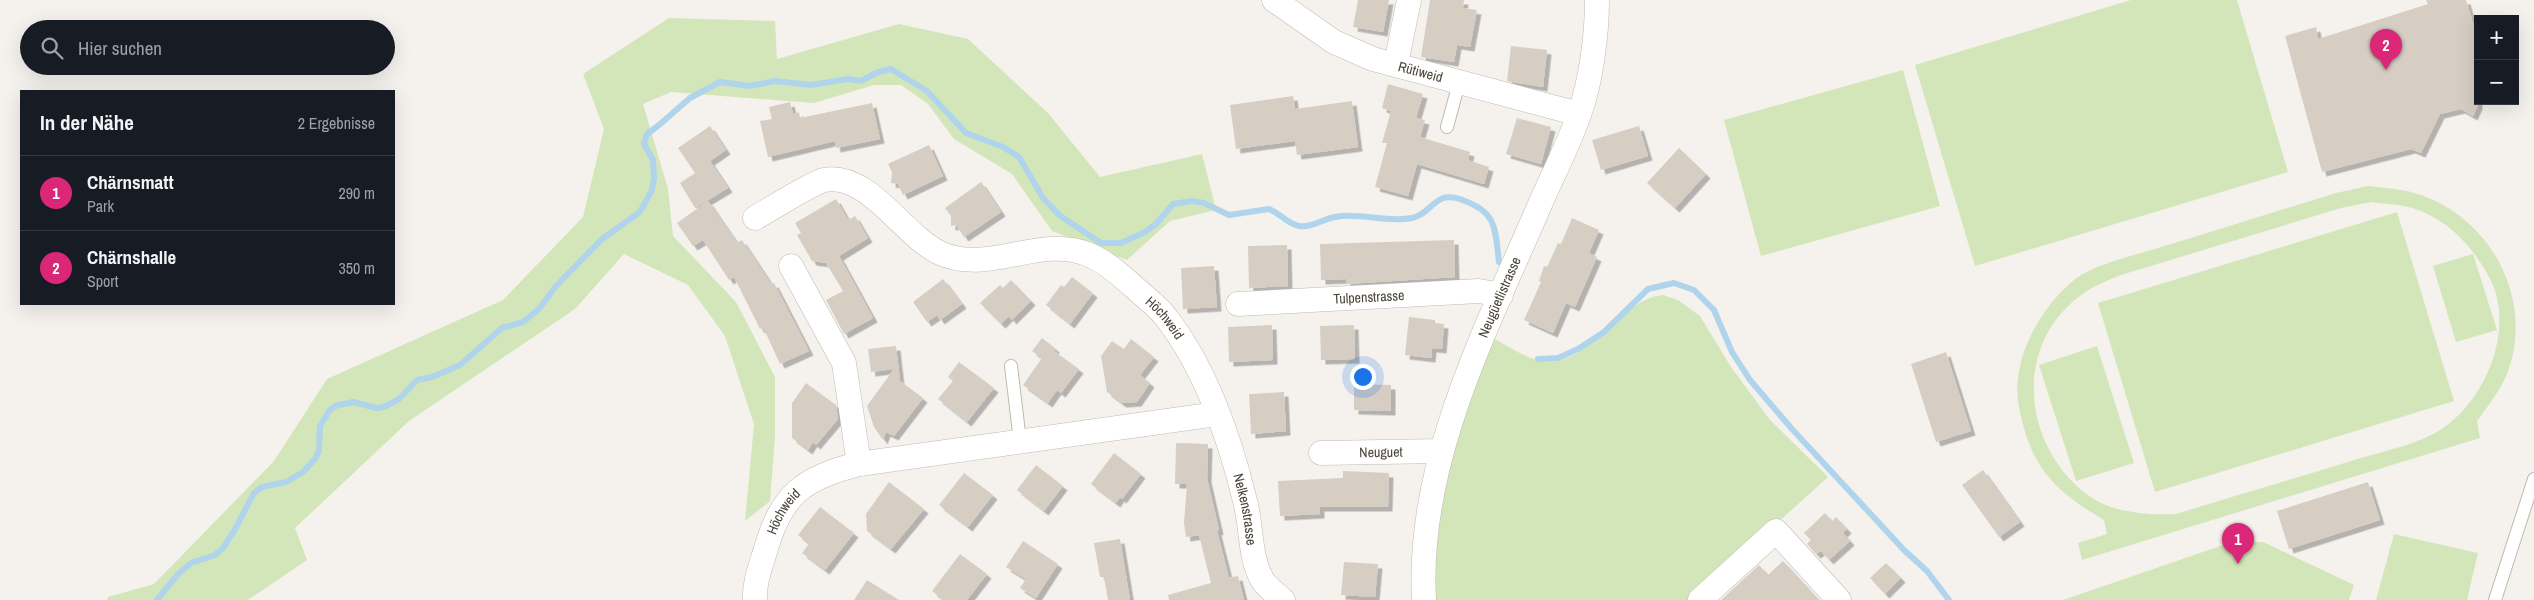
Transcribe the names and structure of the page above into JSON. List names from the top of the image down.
{
  "streets": {
    "street": [
      "Rütiweid",
      "Tulpenstrasse",
      "Neugüetlistrasse",
      "Höchweid",
      "Neuguet",
      "Nelkenstrasse"
    ]
  },
  "crossings": [
    ["Rütiweid", "Neugüetlistrasse"],
    ["Tulpenstrasse", "Neugüetlistrasse"],
    ["Neugüetlistrasse", "Neuguet"],
    ["Höchweid", "Nelkenstrasse"]
  ],
  "page": {
    "map_buttons": ["+", "−"],
    "search": "Hier suchen",
    "pins": ["2", "1"],
    "heading": ["In der Nähe", "2 Ergebnisse"],
    "list": [
      {
        "mark": "1",
        "name": "Chärnsmatt",
        "note": "Park",
        "value": "290 m"
      },
      {
        "mark": "2",
        "name": "Chärnshalle",
        "note": "Sport",
        "value": "350 m"
      }
    ]
  }
}
